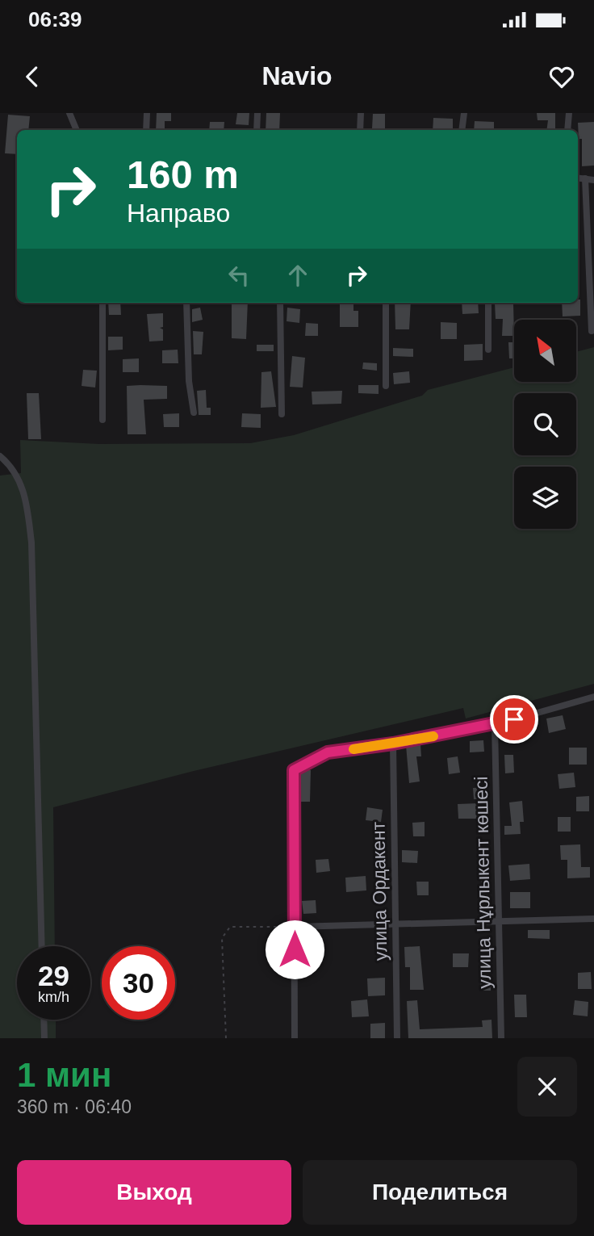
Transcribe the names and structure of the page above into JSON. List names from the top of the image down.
{
  "streets": {
    "street": ["улица Нұрлыкент көшесі", "улица Ордакент"]
  },
  "north": "top left",
  "page": {
    "status": "06:39",
    "header": "Navio",
    "turn": ["160 m", "Направо"],
    "speed": "29 km/h",
    "limit": "30",
    "heading": ["1 мин", "360 m · 06:40"],
    "buttons": ["Выход", "Поделиться"]
  }
}
